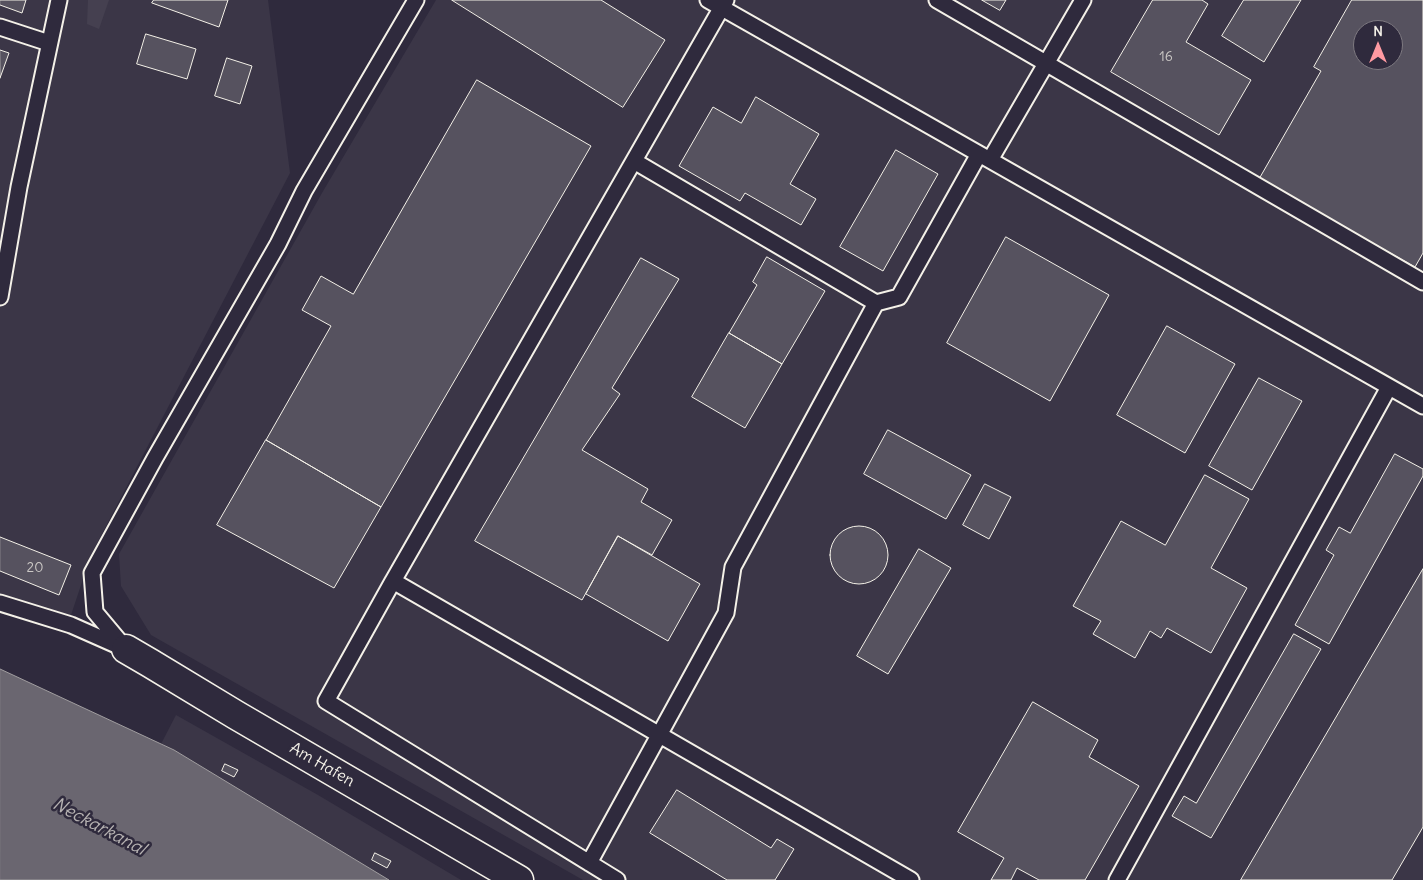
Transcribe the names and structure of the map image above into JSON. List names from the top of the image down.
{
  "streets": {
    "street": ["Am Hafen"]
  },
  "water": ["Neckarkanal"],
  "house_numbers": ["16", "20"],
  "north": "top"
}
